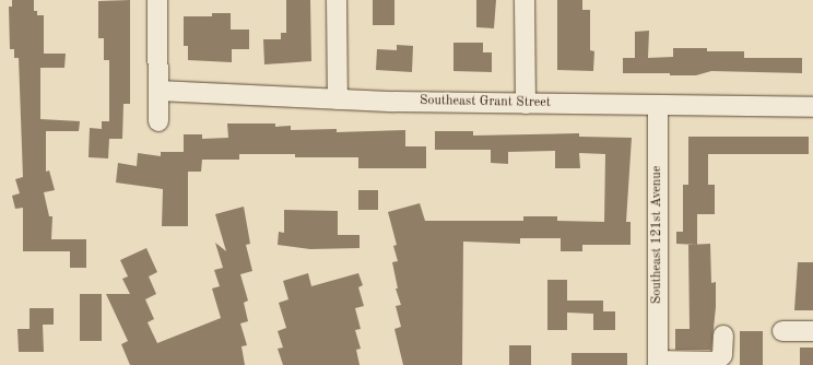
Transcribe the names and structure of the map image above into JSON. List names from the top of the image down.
{
  "streets": {
    "street": ["Southeast Grant Street", "Southeast 121st Avenue"]
  },
  "crossings": [
    ["Southeast Grant Street", "Southeast 121st Avenue"]
  ]
}
